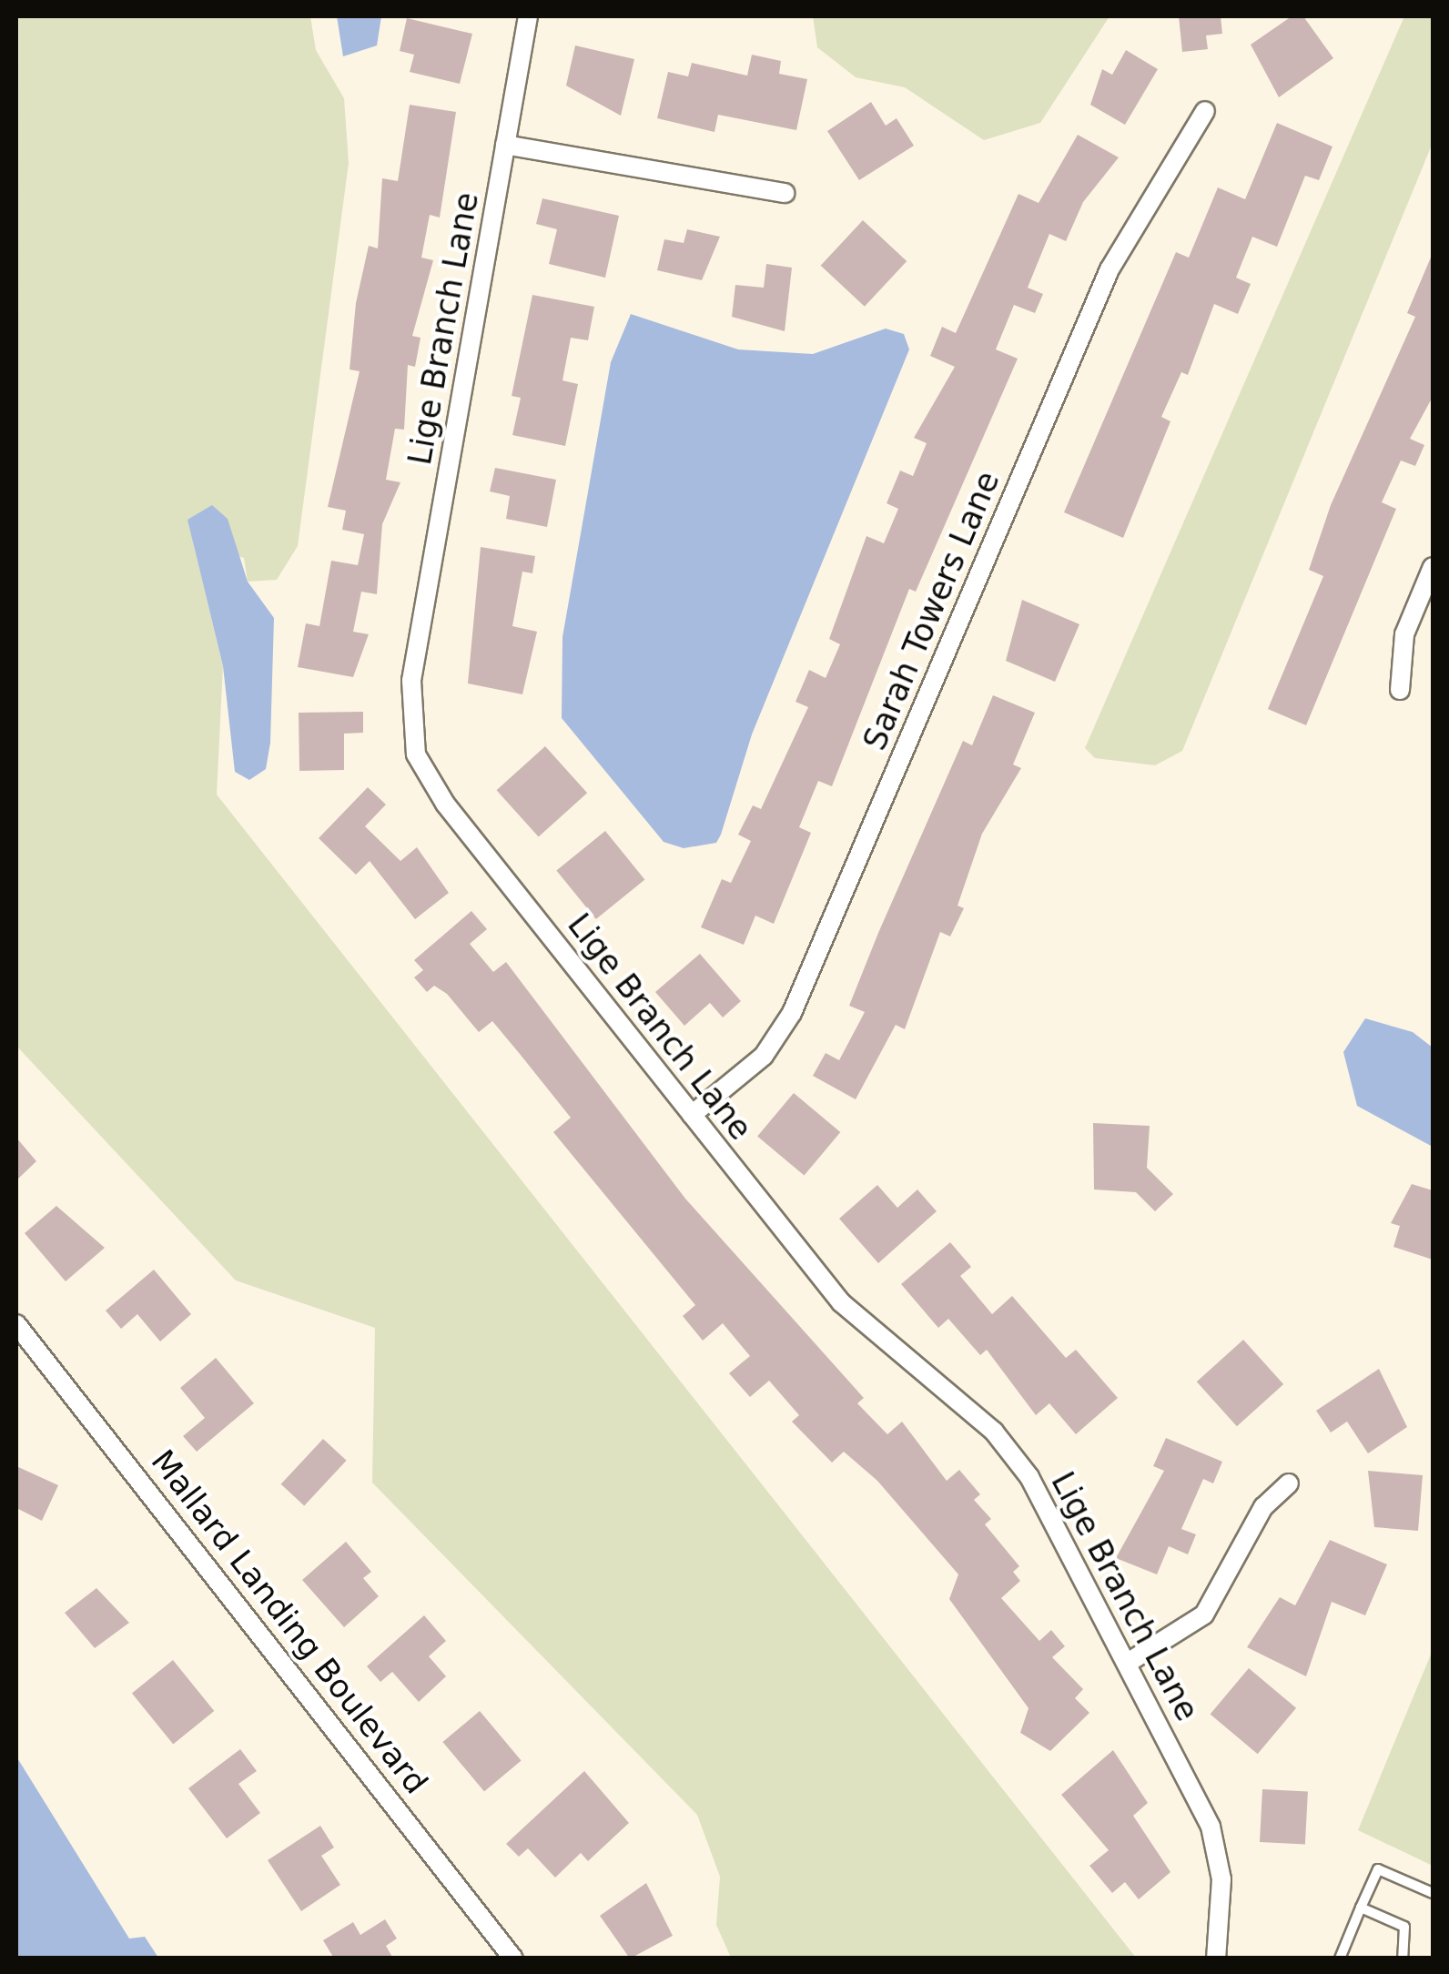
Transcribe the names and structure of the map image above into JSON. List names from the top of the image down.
{
  "streets": {
    "street": ["Lige Branch Lane", "Sarah Towers Lane", "Mallard Landing Boulevard"]
  },
  "crossings": [
    ["Lige Branch Lane", "Sarah Towers Lane"]
  ]
}
